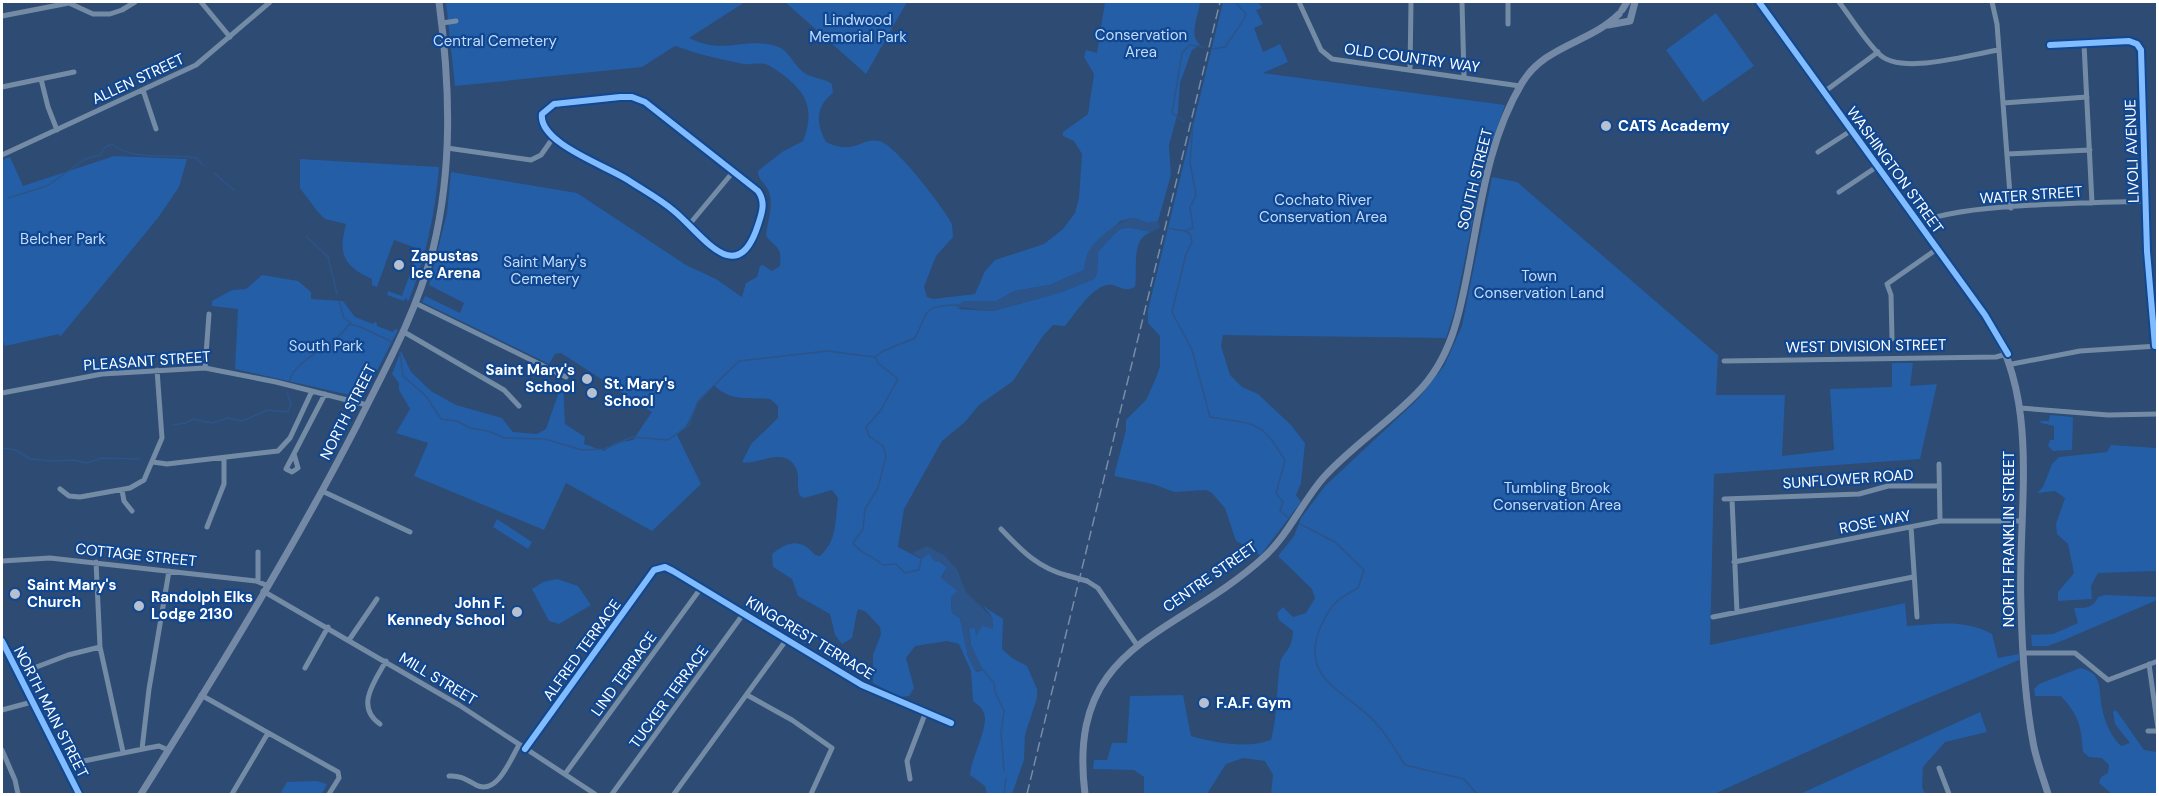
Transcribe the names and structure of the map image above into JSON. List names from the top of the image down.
{
  "streets": {
    "main road": [
      "WASHINGTON STREET",
      "SOUTH STREET",
      "NORTH STREET",
      "NORTH FRANKLIN STREET",
      "CENTRE STREET",
      "NORTH MAIN STREET"
    ],
    "street": [
      "OLD COUNTRY WAY",
      "ALLEN STREET",
      "LIVOLI AVENUE",
      "WATER STREET",
      "WEST DIVISION STREET",
      "PLEASANT STREET",
      "SUNFLOWER ROAD",
      "ROSE WAY",
      "COTTAGE STREET",
      "KINGCREST TERRACE",
      "ALFRED TERRACE",
      "LIND TERRACE",
      "MILL STREET",
      "TUCKER TERRACE"
    ]
  },
  "crossings": [
    ["OLD COUNTRY WAY", "SOUTH STREET"],
    ["LIVOLI AVENUE", "WATER STREET"],
    ["WASHINGTON STREET", "WATER STREET"],
    ["WASHINGTON STREET", "WEST DIVISION STREET"],
    ["WASHINGTON STREET", "NORTH FRANKLIN STREET"],
    ["SOUTH STREET", "CENTRE STREET"],
    ["WEST DIVISION STREET", "NORTH FRANKLIN STREET"],
    ["PLEASANT STREET", "NORTH STREET"],
    ["NORTH STREET", "COTTAGE STREET"],
    ["NORTH STREET", "MILL STREET"],
    ["ROSE WAY", "NORTH FRANKLIN STREET"],
    ["COTTAGE STREET", "MILL STREET"],
    ["KINGCREST TERRACE", "ALFRED TERRACE"],
    ["KINGCREST TERRACE", "LIND TERRACE"],
    ["KINGCREST TERRACE", "TUCKER TERRACE"],
    ["ALFRED TERRACE", "MILL STREET"],
    ["LIND TERRACE", "MILL STREET"]
  ],
  "parks": [
    "Lindwood Memorial Park",
    "Conservation Area",
    "Central Cemetery",
    "Cochato River Conservation Area",
    "Belcher Park",
    "Saint Mary's Cemetery",
    "Town Conservation Land",
    "South Park",
    "Tumbling Brook Conservation Area"
  ],
  "places": [
    "CATS Academy",
    "Zapustas Ice Arena",
    "Saint Mary's School",
    "St. Mary's School",
    "Saint Mary's Church",
    "Randolph Elks Lodge 2130",
    "John F. Kennedy School",
    "F.A.F. Gym"
  ]
}
